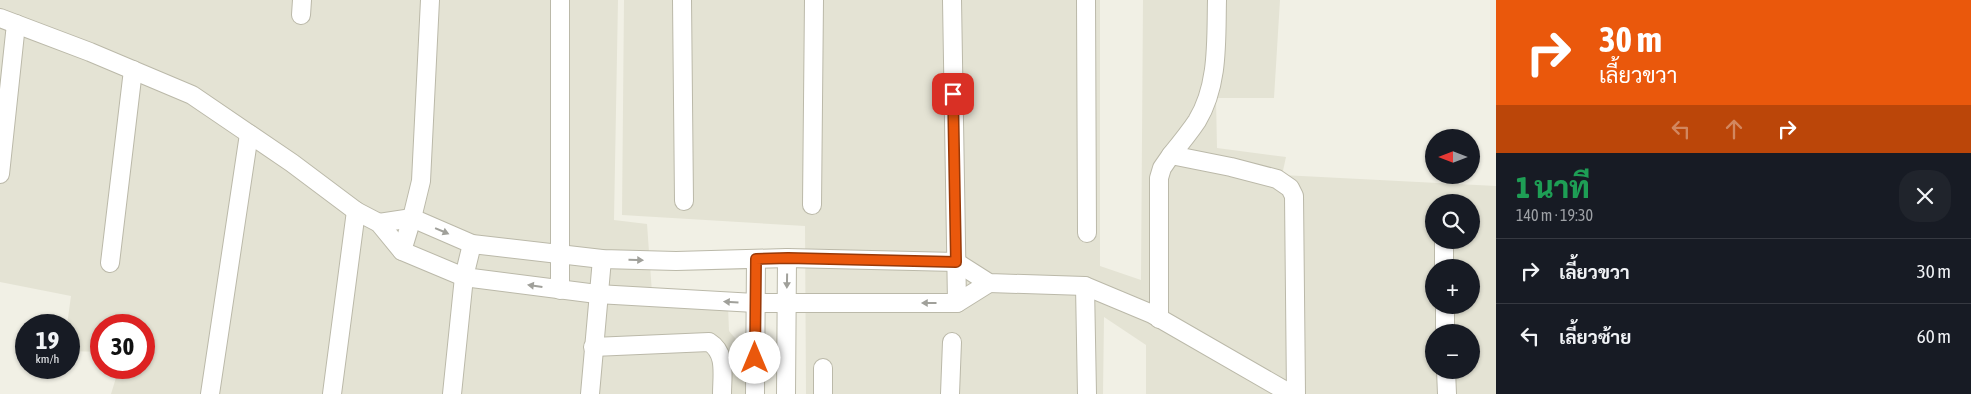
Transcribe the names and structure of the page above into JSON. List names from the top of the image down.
{
  "north": "left",
  "page": {
    "turn": ["30 m", "เลี้ยวขวา"],
    "map_buttons": ["+", "−"],
    "heading": ["1 นาที", "140 m · 19:30"],
    "list": [
      {
        "name": "เลี้ยวขวา",
        "value": "30 m"
      },
      {
        "name": "เลี้ยวซ้าย",
        "value": "60 m"
      }
    ],
    "speed": "19 km/h",
    "limit": "30"
  }
}
